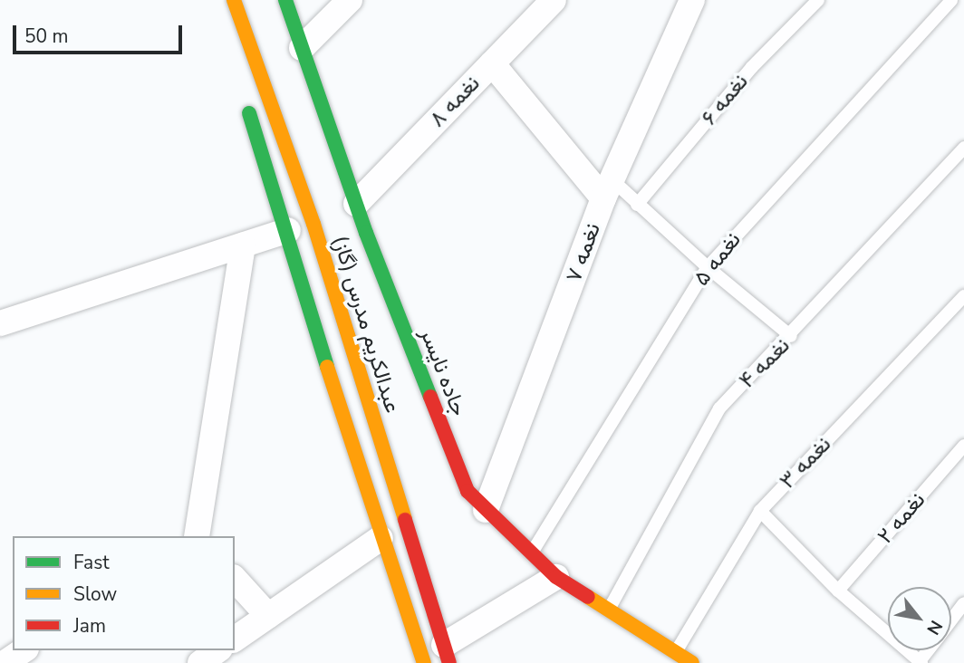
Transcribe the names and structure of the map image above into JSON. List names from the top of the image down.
{
  "streets": {
    "street": [
      "نغمه ۸",
      "نغمه ۷",
      "عبدالکریم مدرس (گاز)",
      "جاده نایسر"
    ],
    "lane": [
      "نغمه ۶",
      "نغمه ۵",
      "نغمه ۴",
      "نغمه ۳",
      "نغمه ۲"
    ]
  },
  "crossings": [
    ["نغمه ۸", "جاده نایسر"],
    ["نغمه ۷", "جاده نایسر"],
    ["نغمه ۵", "جاده نایسر"],
    ["نغمه ۴", "جاده نایسر"],
    ["جاده نایسر", "نغمه ۳"]
  ],
  "legend": ["Fast", "Slow", "Jam"],
  "scale_bar": "50 m",
  "north": "bottom right"
}
